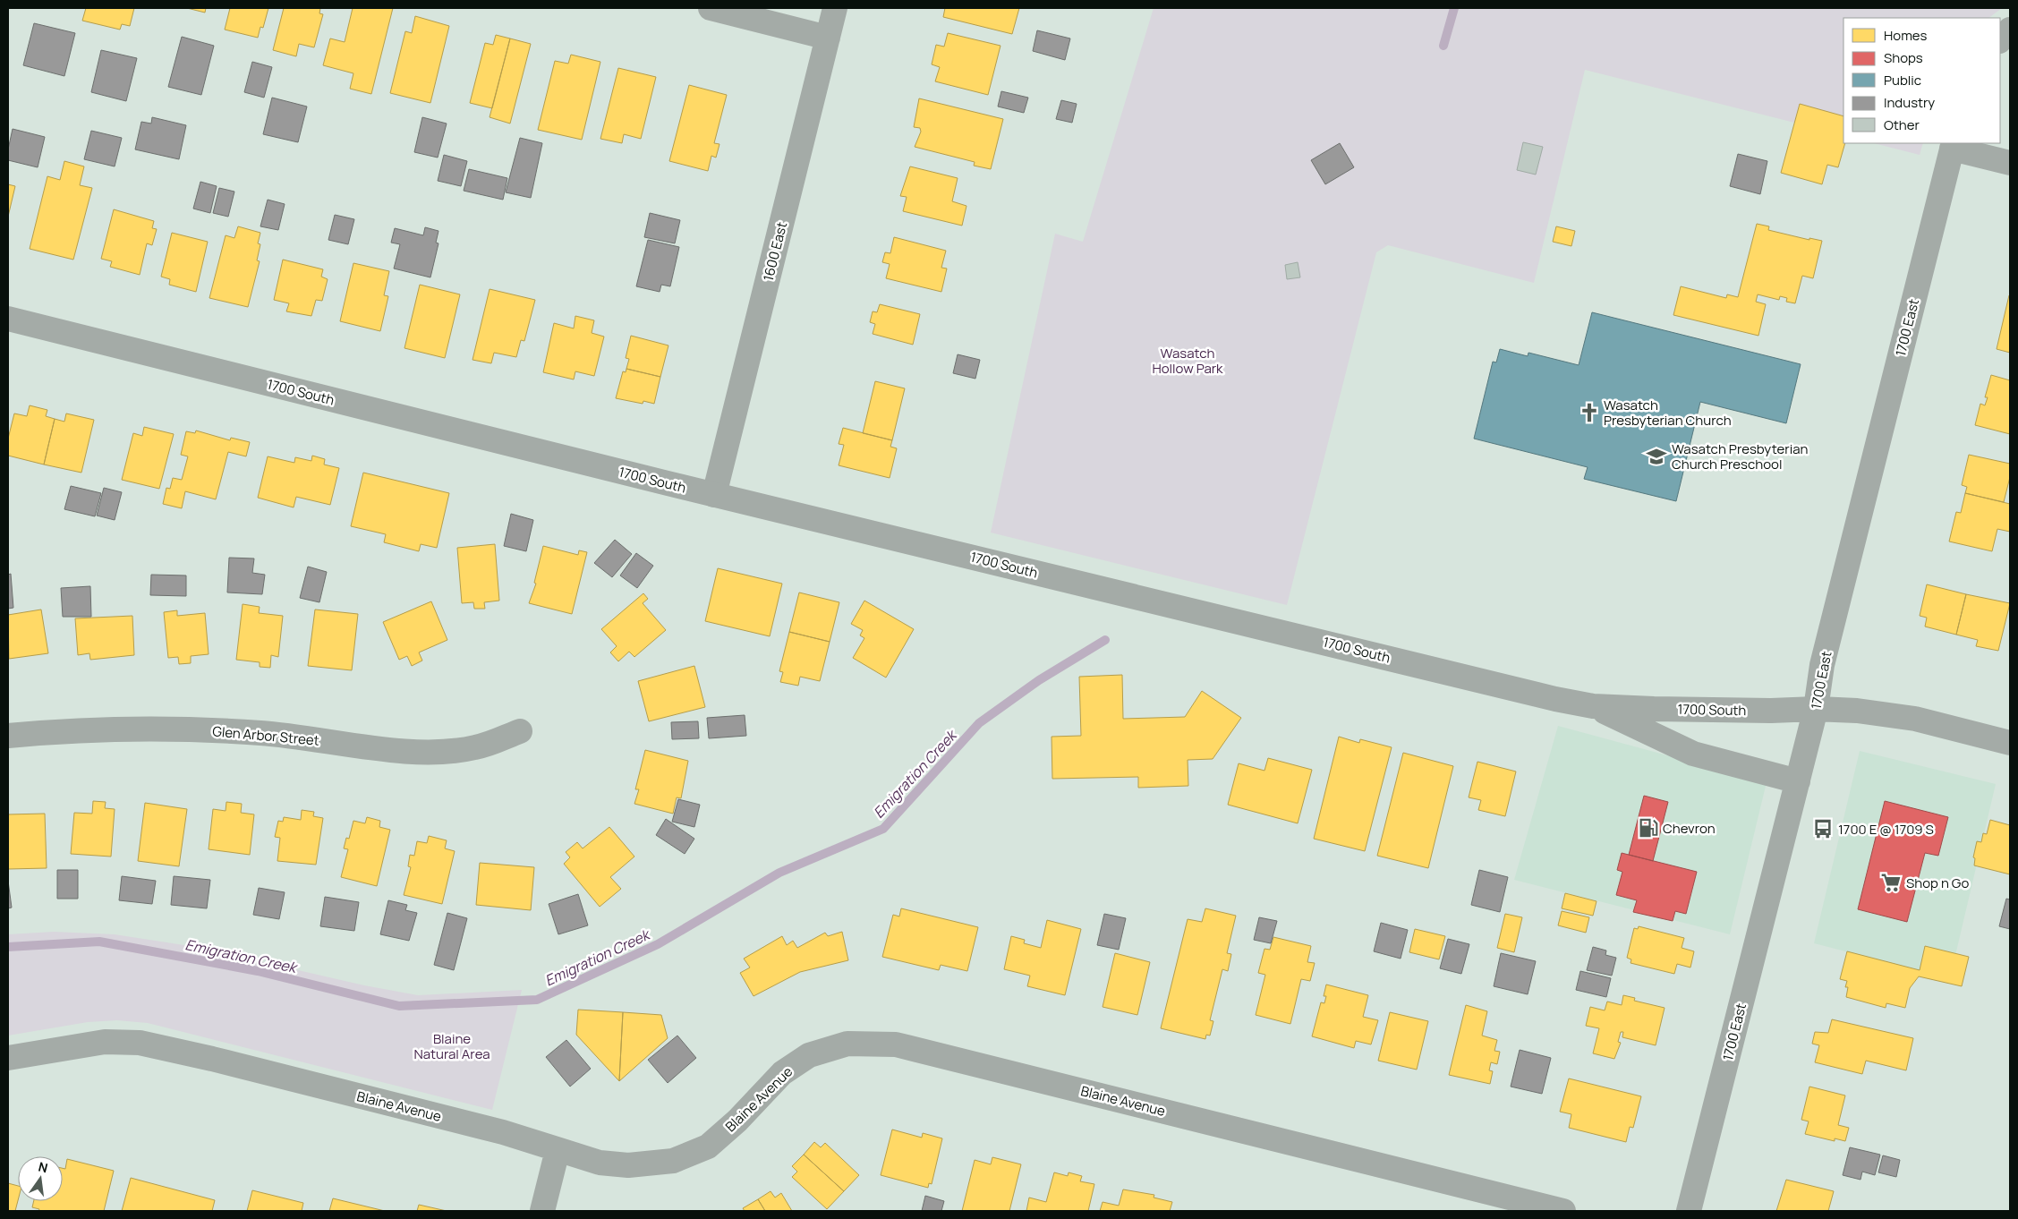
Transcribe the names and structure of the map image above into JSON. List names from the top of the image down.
{
  "streets": {
    "street": [
      "1600 East",
      "1700 East",
      "1700 South",
      "Glen Arbor Street",
      "Blaine Avenue"
    ]
  },
  "crossings": [
    ["1600 East", "1700 South"],
    ["1700 East", "1700 South"]
  ],
  "water": ["Emigration Creek"],
  "parks": ["Wasatch Hollow Park", "Blaine Natural Area"],
  "places": {
    "church": ["Wasatch Presbyterian Church"],
    "school or university": ["Wasatch Presbyterian Church Preschool"],
    "fuel station": ["Chevron"],
    "bus stop": ["1700 E @ 1709 S"],
    "supermarket": ["Shop n Go"]
  },
  "legend": [
    "Homes",
    "Shops",
    "Public",
    "Industry",
    "Other"
  ],
  "north": "top"
}
